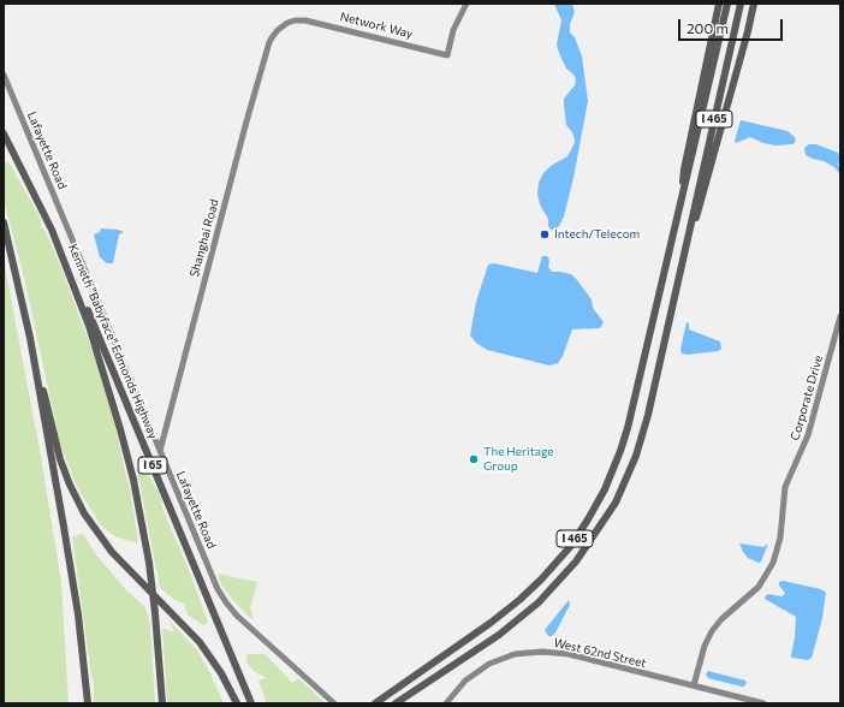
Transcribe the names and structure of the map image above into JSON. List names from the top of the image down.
{
  "streets": {
    "highway": ["I 465", "Kenneth \"Babyface\" Edmonds Highway", "I 65"],
    "street": [
      "Network Way",
      "Lafayette Road",
      "Shanghai Road",
      "Corporate Drive",
      "West 62nd Street"
    ]
  },
  "crossings": [
    ["Network Way", "Shanghai Road"],
    ["Lafayette Road", "Shanghai Road"],
    ["Kenneth \"Babyface\" Edmonds Highway", "I 65"],
    ["Corporate Drive", "West 62nd Street"]
  ],
  "places": ["Intech/Telecom", "The Heritage Group"],
  "scale_bar": "200 m"
}
